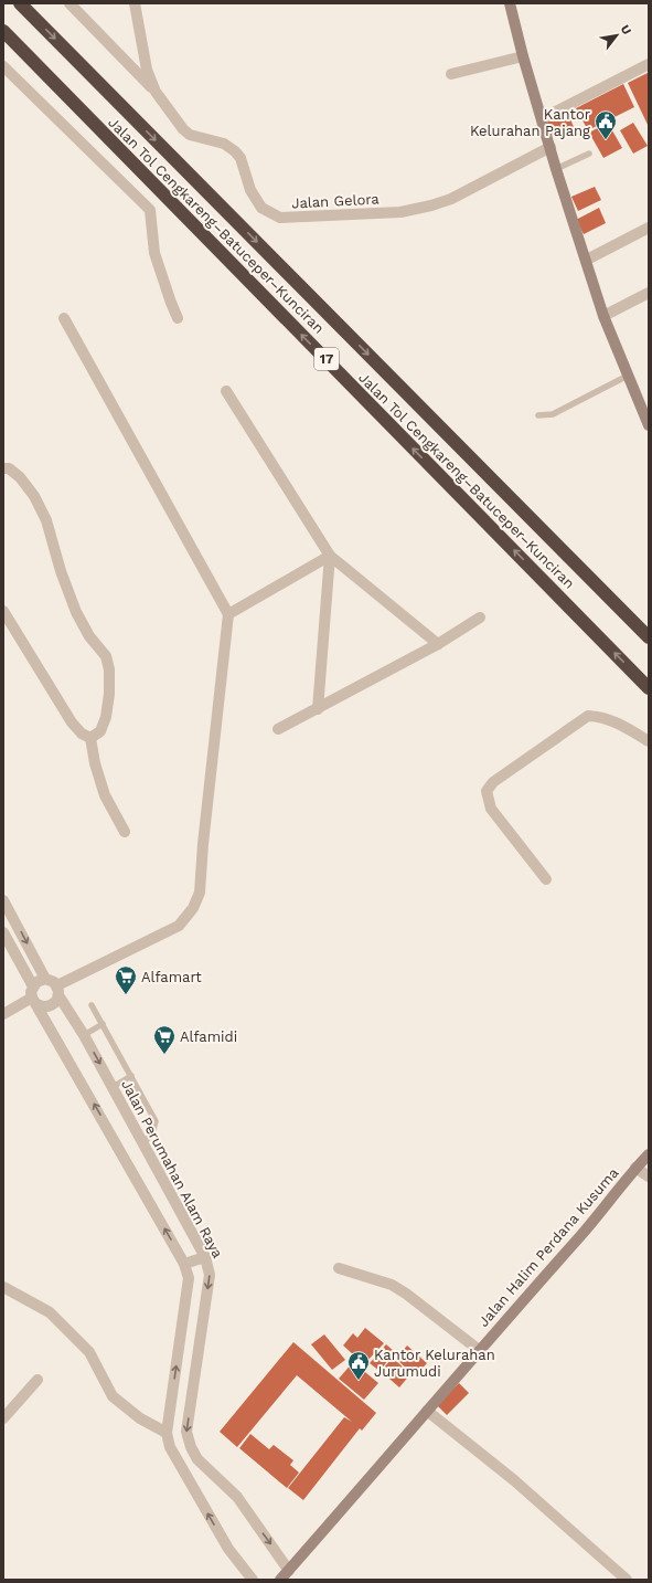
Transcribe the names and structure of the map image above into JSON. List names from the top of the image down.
{
  "streets": {
    "highway": ["Jalan Tol Cengkareng–Batuceper–Kunciran", "17"],
    "main road": ["Jalan Halim Perdana Kusuma"],
    "street": ["Jalan Gelora", "Jalan Perumahan Alam Raya"]
  },
  "crossings": [
    ["Jalan Perumahan Alam Raya", "Jalan Halim Perdana Kusuma"]
  ],
  "places": {
    "public building": ["Kantor Kelurahan Pajang", "Kantor Kelurahan Jurumudi"],
    "supermarket": ["Alfamart", "Alfamidi"]
  },
  "north": "top right"
}
